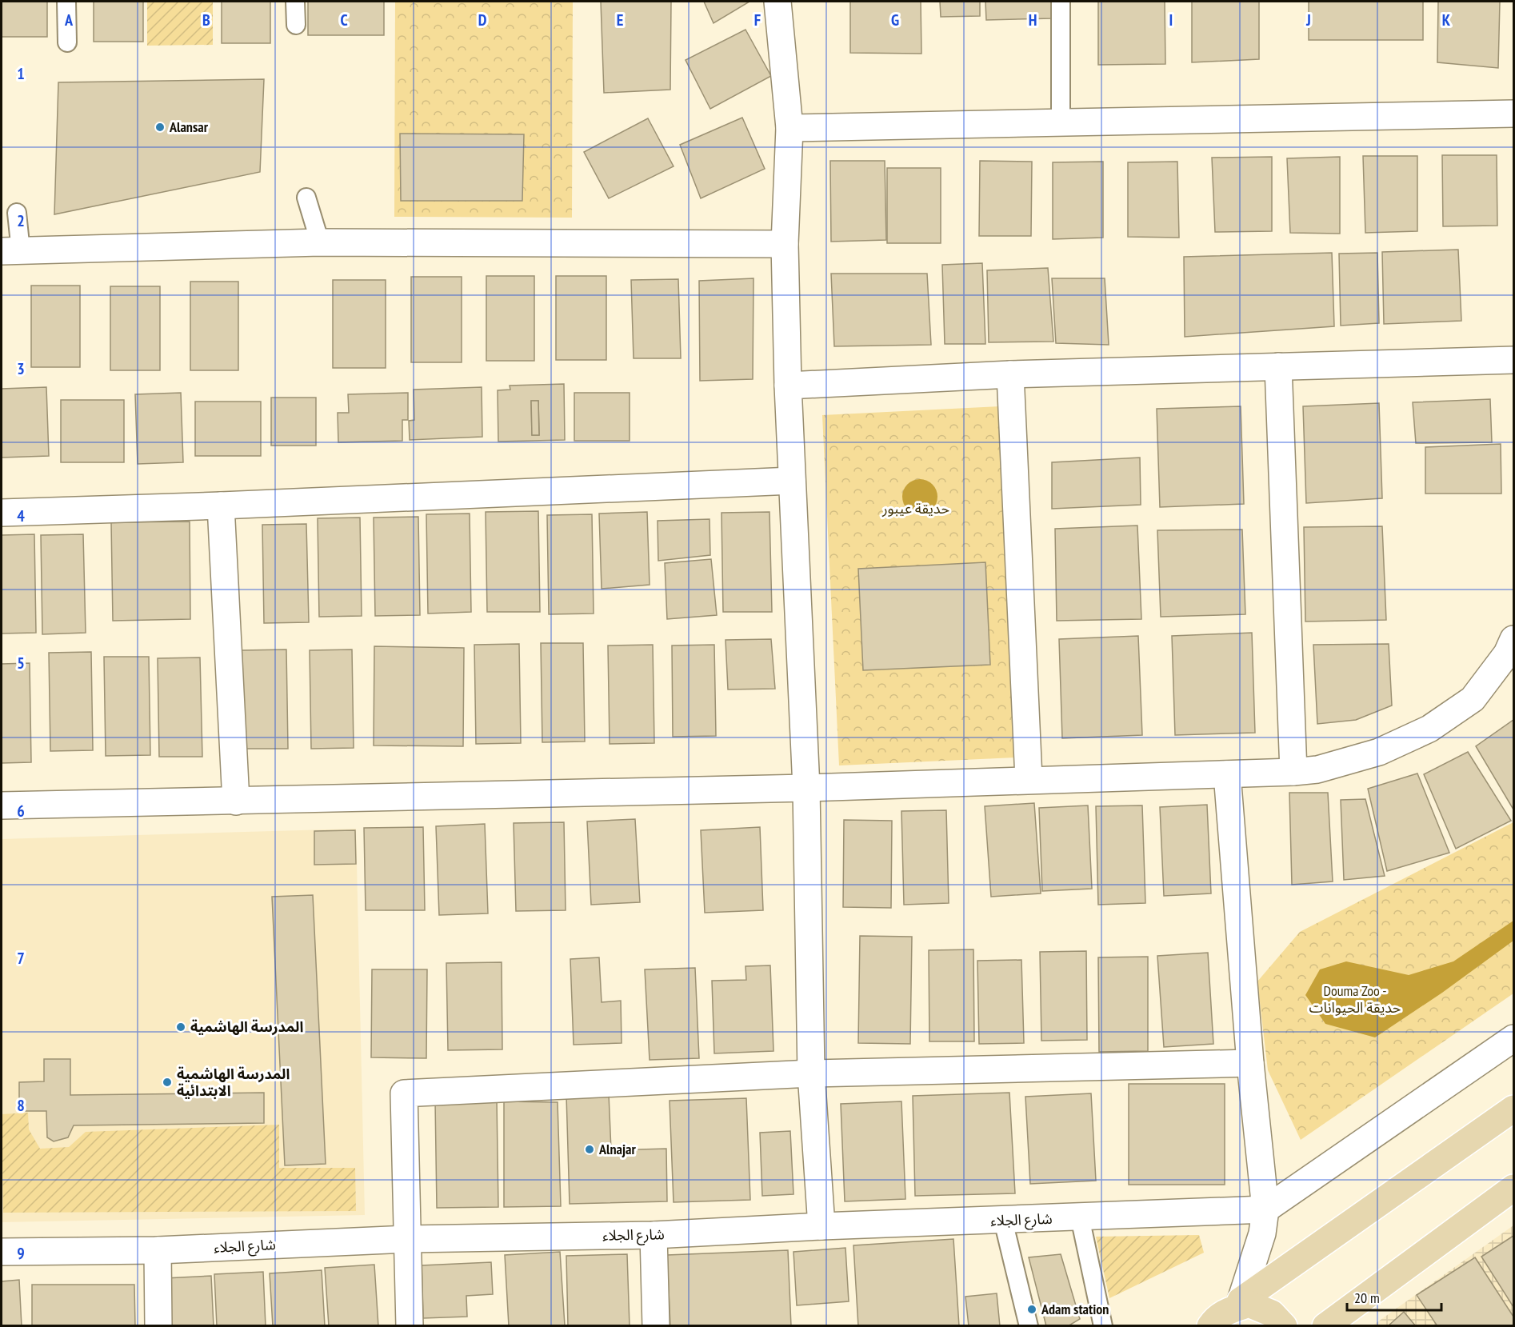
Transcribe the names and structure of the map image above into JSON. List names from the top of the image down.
{
  "streets": {
    "street": ["شارع الجلاء"]
  },
  "parks": ["حديقة عيبور", "Douma Zoo - حديقة الحيوانات"],
  "places": [
    "Alansar",
    "المدرسة الهاشمية",
    "المدرسة الهاشمية الابتدائية",
    "Alnajar",
    "Adam station"
  ],
  "scale_bar": "20 m",
  "grid": {
    "columns": [
      "A",
      "B",
      "C",
      "D",
      "E",
      "F",
      "G",
      "H",
      "I",
      "J",
      "K"
    ],
    "rows": [
      "1",
      "2",
      "3",
      "4",
      "5",
      "6",
      "7",
      "8",
      "9"
    ]
  }
}
